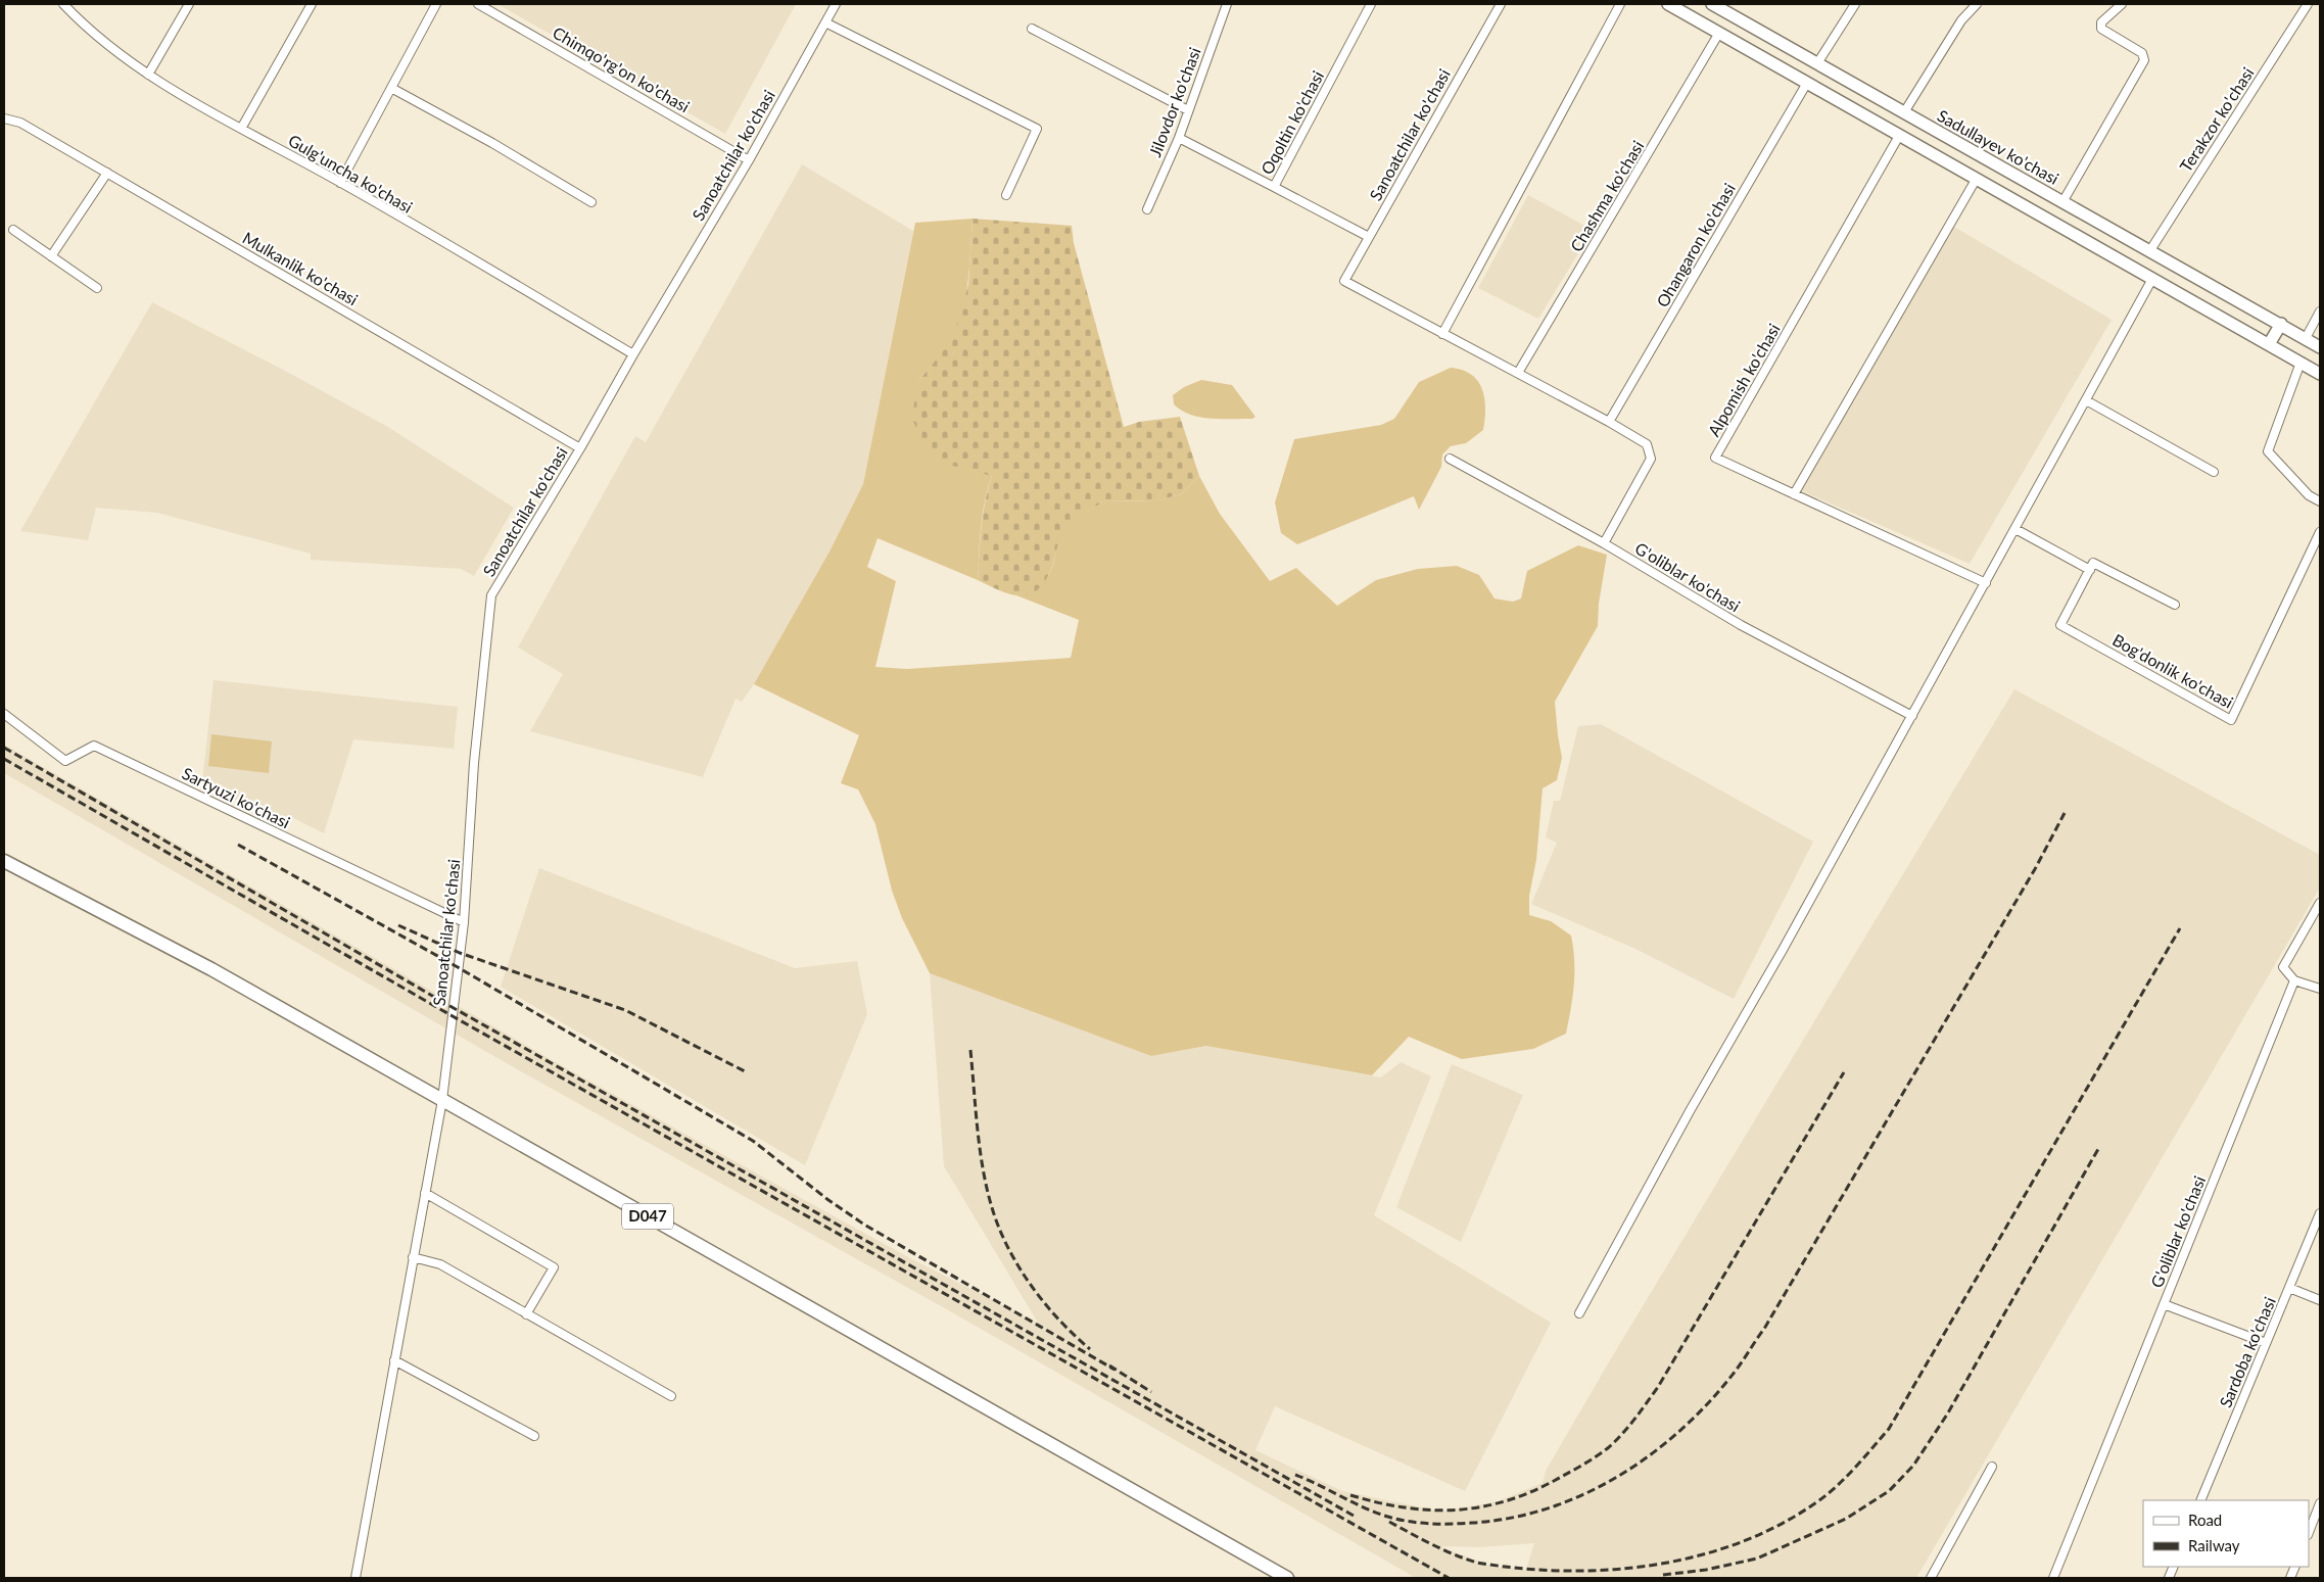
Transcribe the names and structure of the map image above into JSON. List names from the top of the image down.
{
  "streets": {
    "main road": ["Sadullayev ko'chasi", "D047"],
    "street": [
      "Chimqo'rg'on ko'chasi",
      "Jilovdor ko'chasi",
      "Terakzor ko'chasi",
      "Oqoltin ko'chasi",
      "Sanoatchilar ko'chasi",
      "Gulg'uncha ko'chasi",
      "Chashma ko'chasi",
      "Ohangaron ko'chasi",
      "Mulkanlik ko'chasi",
      "Alpomish ko'chasi",
      "G'oliblar ko'chasi",
      "Bog'donlik ko'chasi",
      "Sartyuzi ko'chasi",
      "Sardoba ko'chasi"
    ]
  },
  "crossings": [
    ["Chimqo'rg'on ko'chasi", "Sanoatchilar ko'chasi"],
    ["Jilovdor ko'chasi", "Oqoltin ko'chasi"],
    ["Terakzor ko'chasi", "Sadullayev ko'chasi"],
    ["Sanoatchilar ko'chasi", "Gulg'uncha ko'chasi"],
    ["Sanoatchilar ko'chasi", "Mulkanlik ko'chasi"],
    ["Sanoatchilar ko'chasi", "Sartyuzi ko'chasi"],
    ["Sanoatchilar ko'chasi", "D047"]
  ],
  "legend": ["Road", "Railway"]
}
